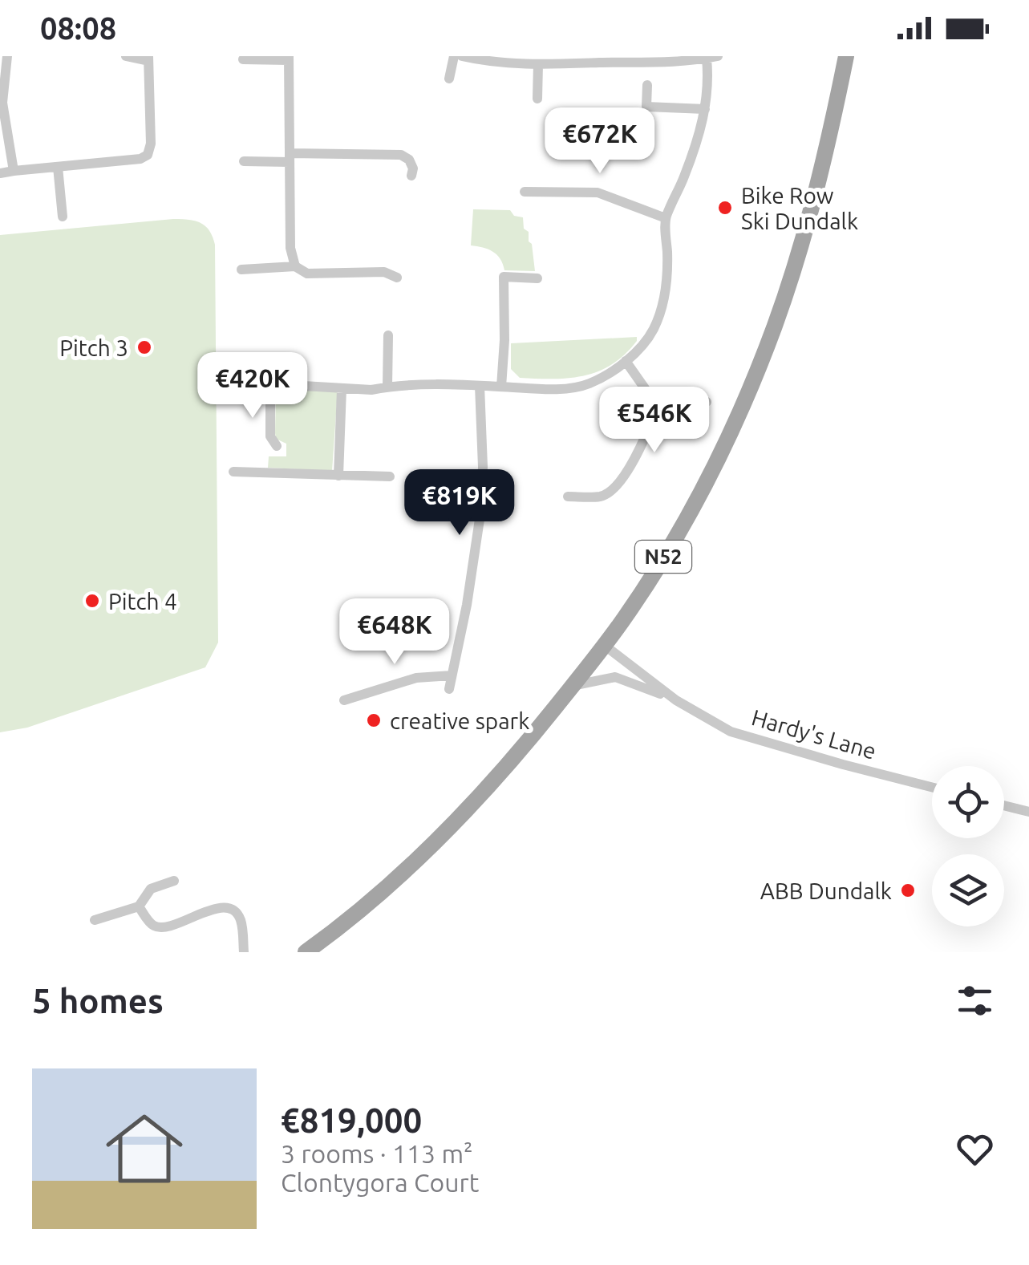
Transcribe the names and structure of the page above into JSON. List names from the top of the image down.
{
  "streets": {
    "main road": ["N52"],
    "street": ["Hardy's Lane"]
  },
  "crossings": [
    ["N52", "Hardy's Lane"]
  ],
  "places": [
    "Bike Row Ski Dundalk",
    "Pitch 3",
    "Pitch 4",
    "creative spark",
    "ABB Dundalk"
  ],
  "page": {
    "status": "08:08",
    "price": [
      "€672K",
      "€420K",
      "€546K",
      "€819K",
      "€648K"
    ],
    "heading": "5 homes",
    "list": [
      {
        "name": "€819,000",
        "note": "3 rooms · 113 m² · Clontygora Court"
      }
    ]
  }
}
